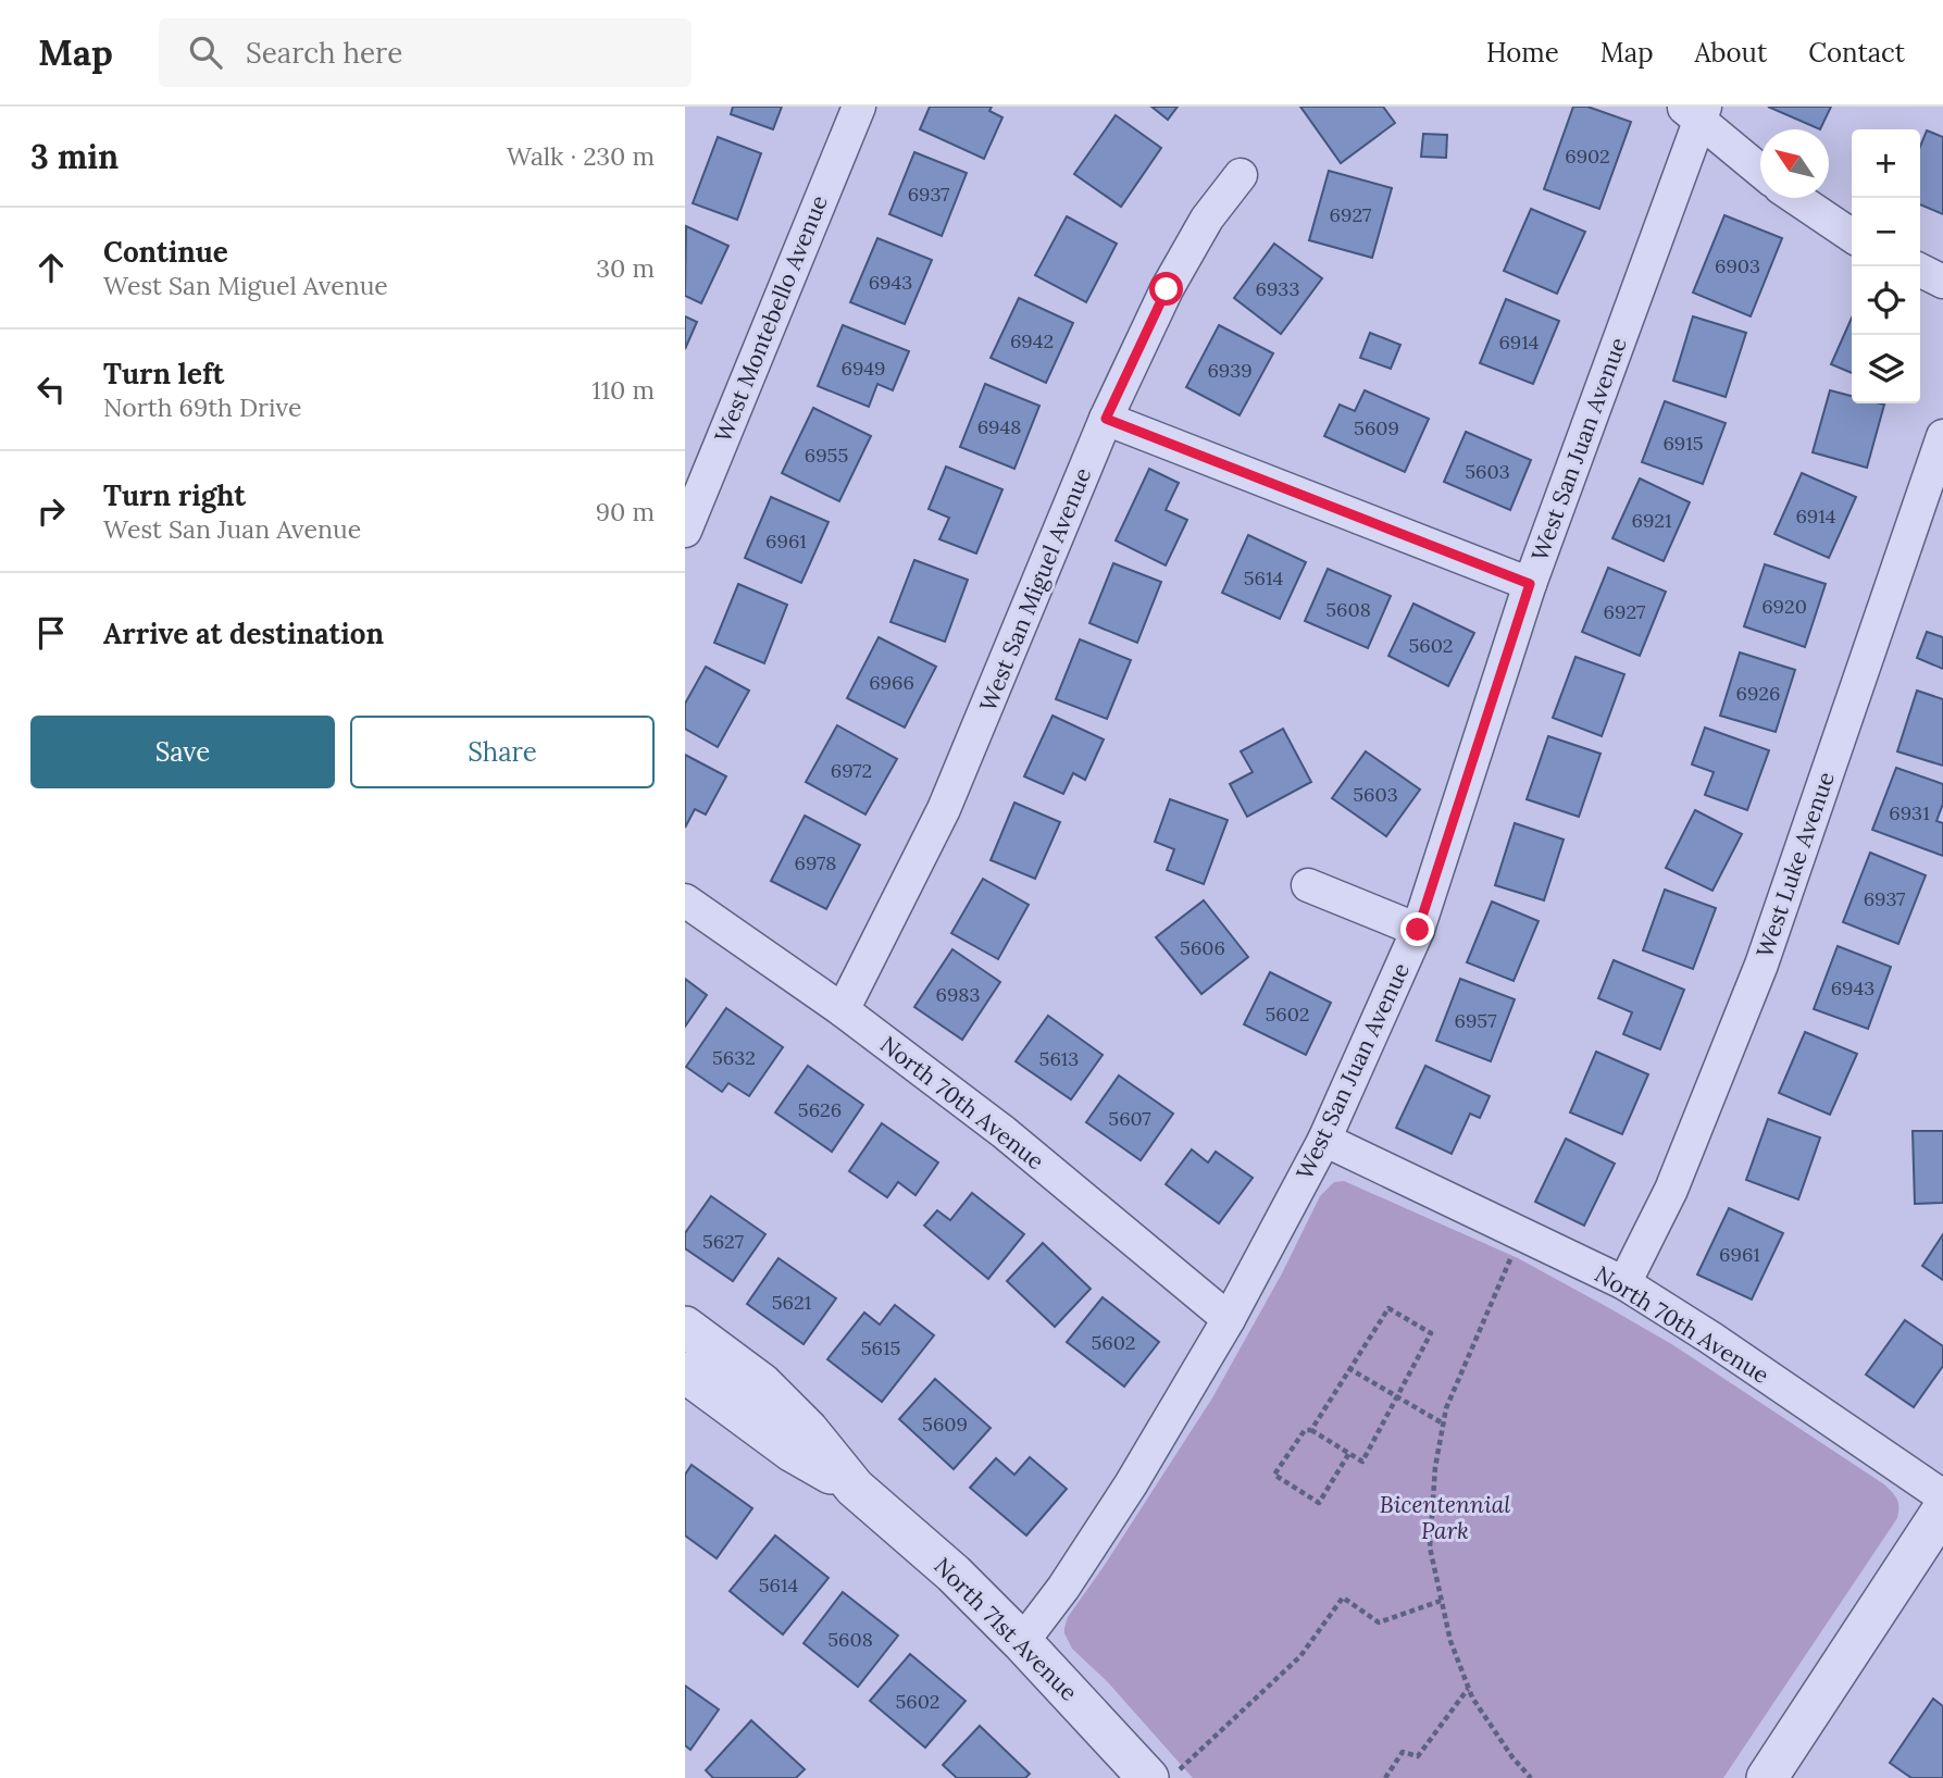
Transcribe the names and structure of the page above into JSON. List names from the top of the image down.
{
  "streets": {
    "street": [
      "West Montebello Avenue",
      "West San Juan Avenue",
      "West San Miguel Avenue",
      "West Luke Avenue",
      "North 70th Avenue",
      "North 71st Avenue"
    ]
  },
  "crossings": [
    ["West San Juan Avenue", "North 70th Avenue"],
    ["West San Juan Avenue", "North 71st Avenue"],
    ["West San Miguel Avenue", "North 70th Avenue"],
    ["West Luke Avenue", "North 70th Avenue"]
  ],
  "parks": ["Bicentennial Park"],
  "house_numbers": [
    "6902",
    "6937",
    "6927",
    "6903",
    "6943",
    "6933",
    "6942",
    "6914",
    "6949",
    "6939",
    "6948",
    "5609",
    "6915",
    "6955",
    "5603",
    "6914",
    "6921",
    "6961",
    "5614",
    "6920",
    "5608",
    "6927",
    "5602",
    "6966",
    "6926",
    "6972",
    "5603",
    "6931",
    "6978",
    "6937",
    "5606",
    "6943",
    "6983",
    "5602",
    "6957",
    "5632",
    "5613",
    "5626",
    "5607",
    "5627",
    "6961",
    "5621",
    "5602",
    "5615",
    "5609",
    "5614",
    "5608",
    "5602"
  ],
  "north": "top left",
  "page": {
    "header": "Map",
    "search": "Search here",
    "nav": [
      "Home",
      "Map",
      "About",
      "Contact"
    ],
    "heading": ["3 min", "Walk · 230 m"],
    "map_buttons": ["+", "−"],
    "list": [
      ["Continue", "West San Miguel Avenue", "30 m"],
      ["Turn left", "North 69th Drive", "110 m"],
      ["Turn right", "West San Juan Avenue", "90 m"],
      "Arrive at destination"
    ],
    "buttons": ["Save", "Share"]
  }
}
